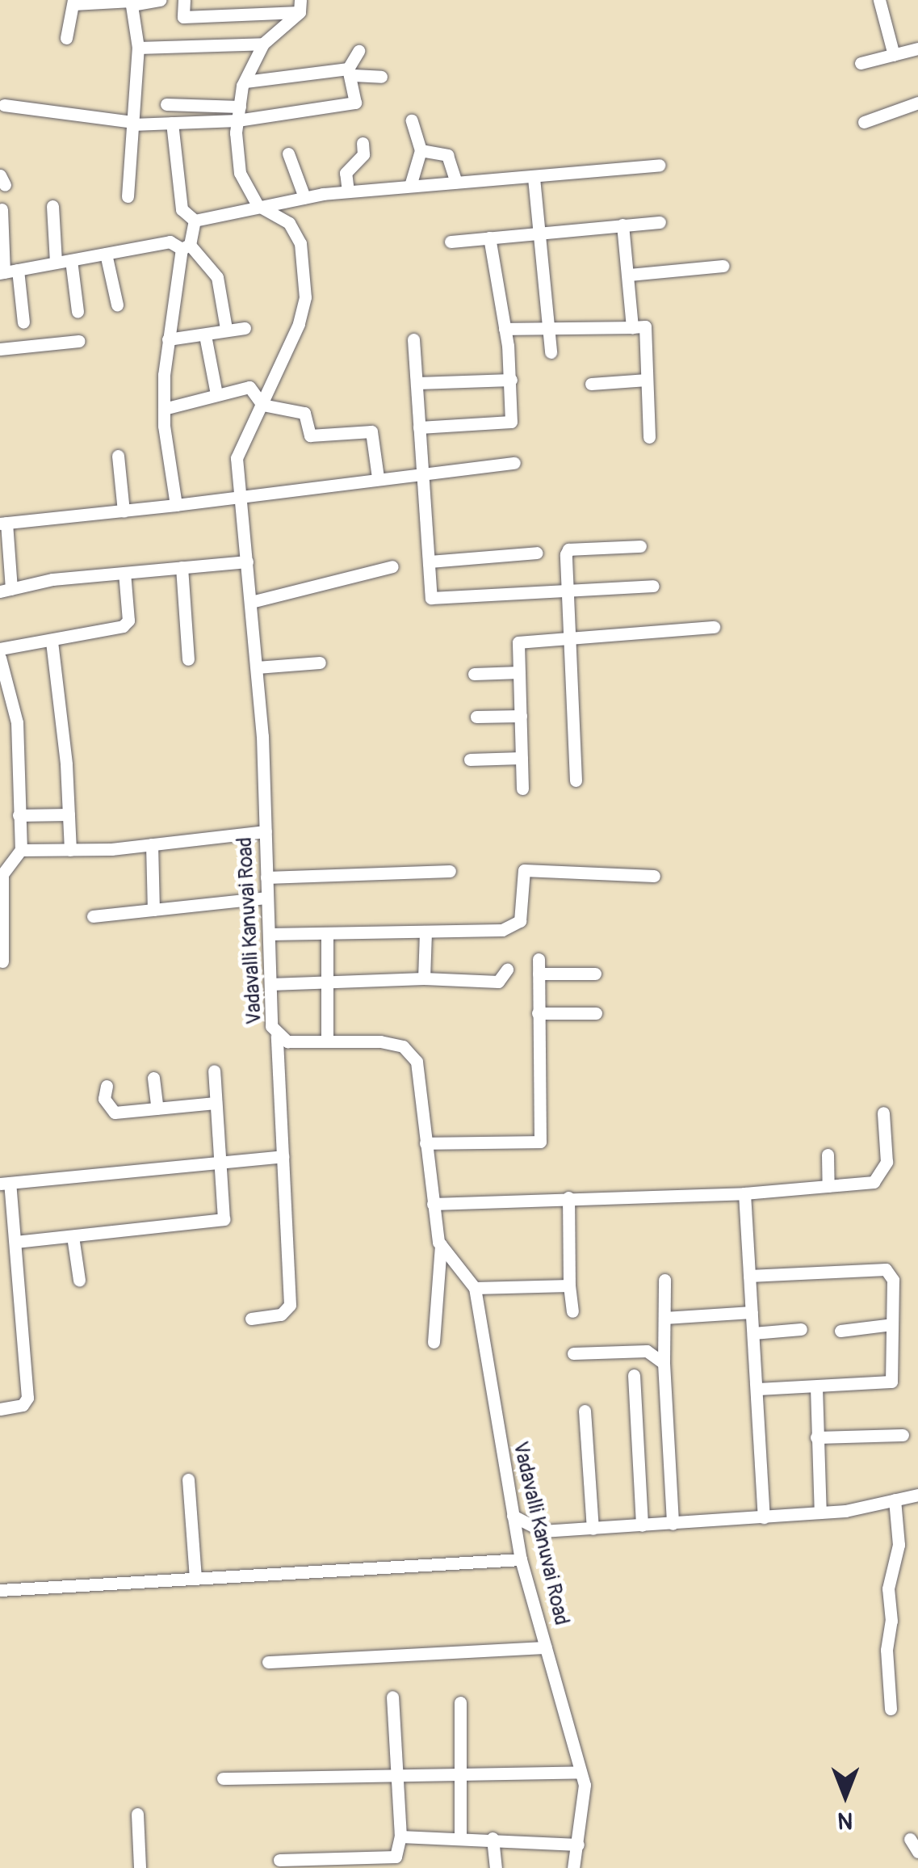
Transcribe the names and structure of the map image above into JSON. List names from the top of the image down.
{
  "streets": {
    "street": ["Vadavalli Kanuvai Road"]
  },
  "north": "bottom"
}
